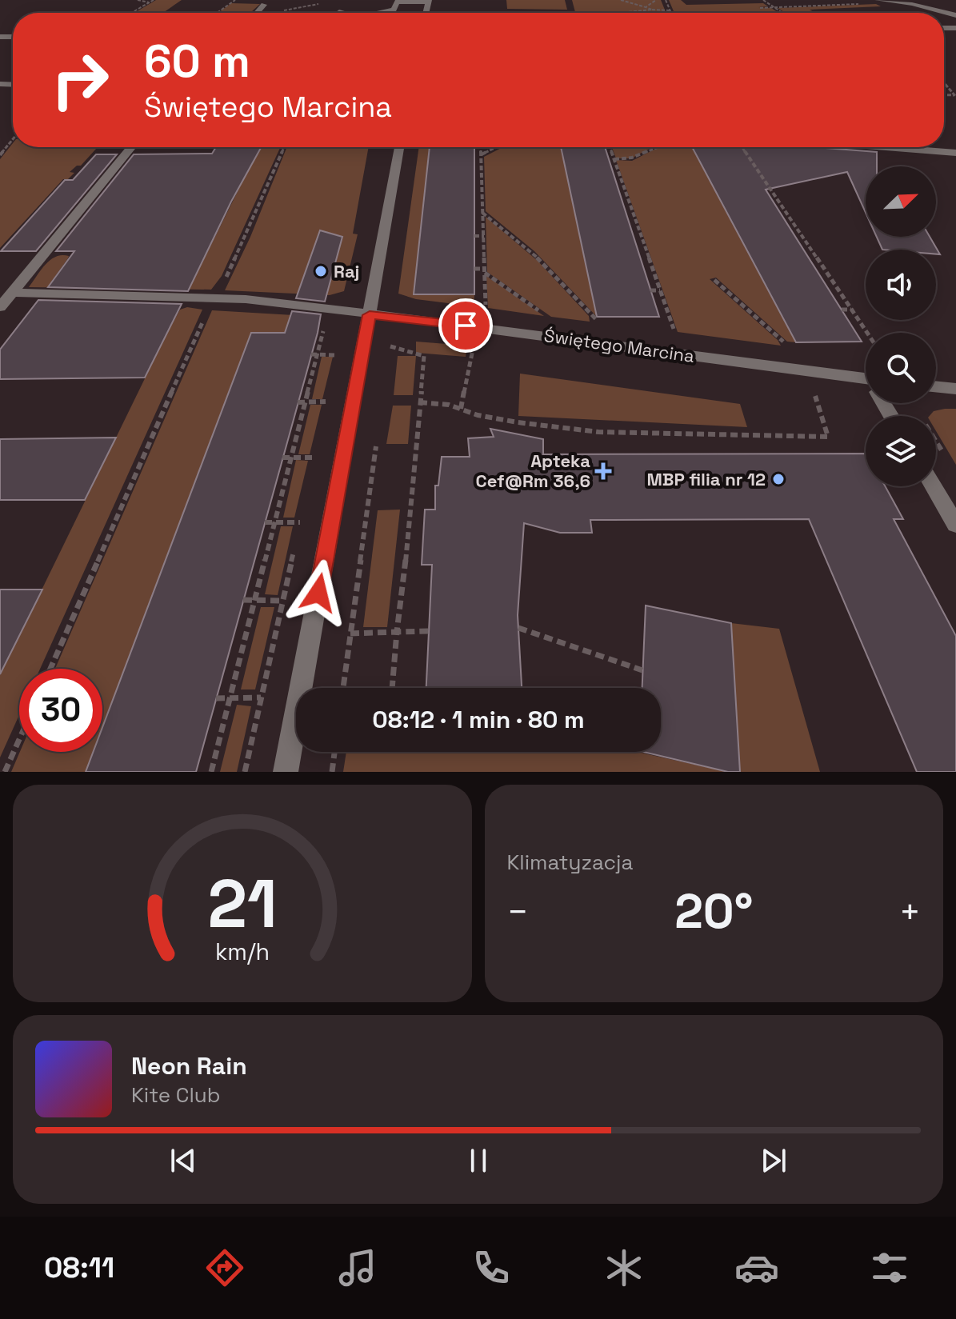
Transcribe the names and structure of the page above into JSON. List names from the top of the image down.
{
  "streets": {
    "street": ["Świętego Marcina"]
  },
  "places": {
    "other": ["Raj", "MBP filia nr 12"],
    "health": ["Apteka Cef@Rm 36,6"]
  },
  "north": "top right",
  "page": {
    "turn": ["60 m", "Świętego Marcina"],
    "limit": "30",
    "trip": "08:12 · 1 min · 80 m",
    "tile": "Klimatyzacja",
    "heat": ["−", "20°", "+"],
    "song": ["Neon Rain", "Kite Club"],
    "tabs": "08:11",
    "gauge": ["21", "km/h"]
  }
}
